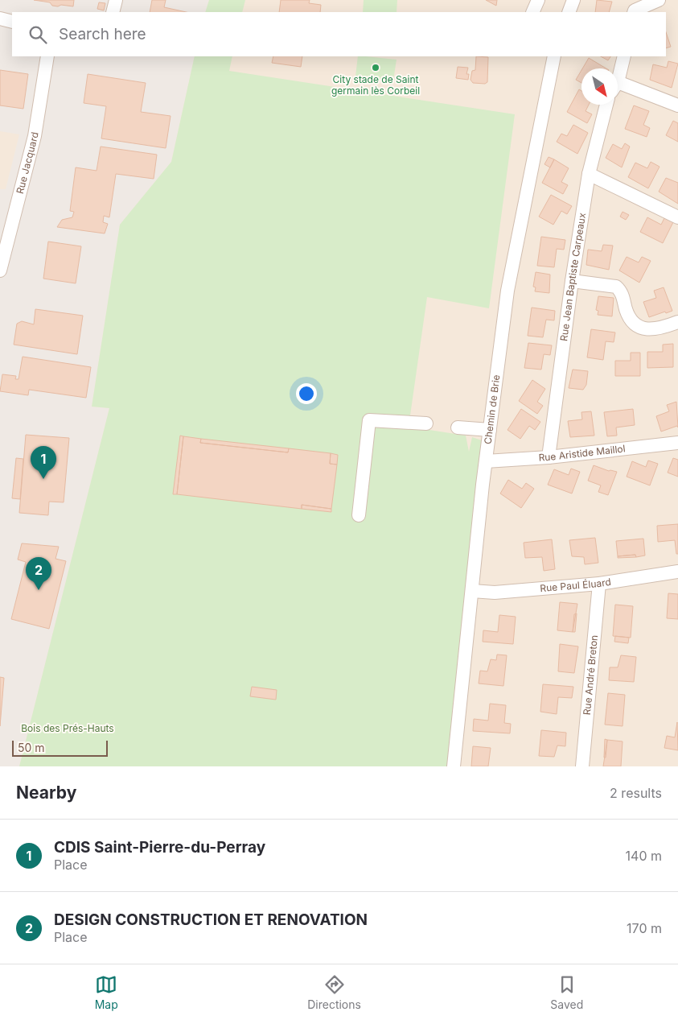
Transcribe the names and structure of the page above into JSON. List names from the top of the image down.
{
  "streets": {
    "street": [
      "Rue Jacquard",
      "Rue Jean Baptiste Carpeaux",
      "Chemin de Brie",
      "Rue Aristide Maillol",
      "Rue Paul Éluard",
      "Rue André Breton"
    ]
  },
  "crossings": [
    ["Rue Jean Baptiste Carpeaux", "Rue Aristide Maillol"],
    ["Chemin de Brie", "Rue Aristide Maillol"],
    ["Chemin de Brie", "Rue Paul Éluard"],
    ["Rue Paul Éluard", "Rue André Breton"]
  ],
  "parks": ["Bois des Prés-Hauts"],
  "places": ["City stade de Saint germain lès Corbeil"],
  "scale_bar": "50 m",
  "north": "bottom right",
  "page": {
    "search": "Search here",
    "pins": ["1", "2"],
    "scale": "50 m",
    "heading": ["Nearby", "2 results"],
    "list": [
      {
        "mark": "1",
        "name": "CDIS Saint-Pierre-du-Perray",
        "note": "Place",
        "value": "140 m"
      },
      {
        "mark": "2",
        "name": "DESIGN CONSTRUCTION ET RENOVATION",
        "note": "Place",
        "value": "170 m"
      }
    ],
    "nav": ["Map", "Directions", "Saved"]
  }
}
